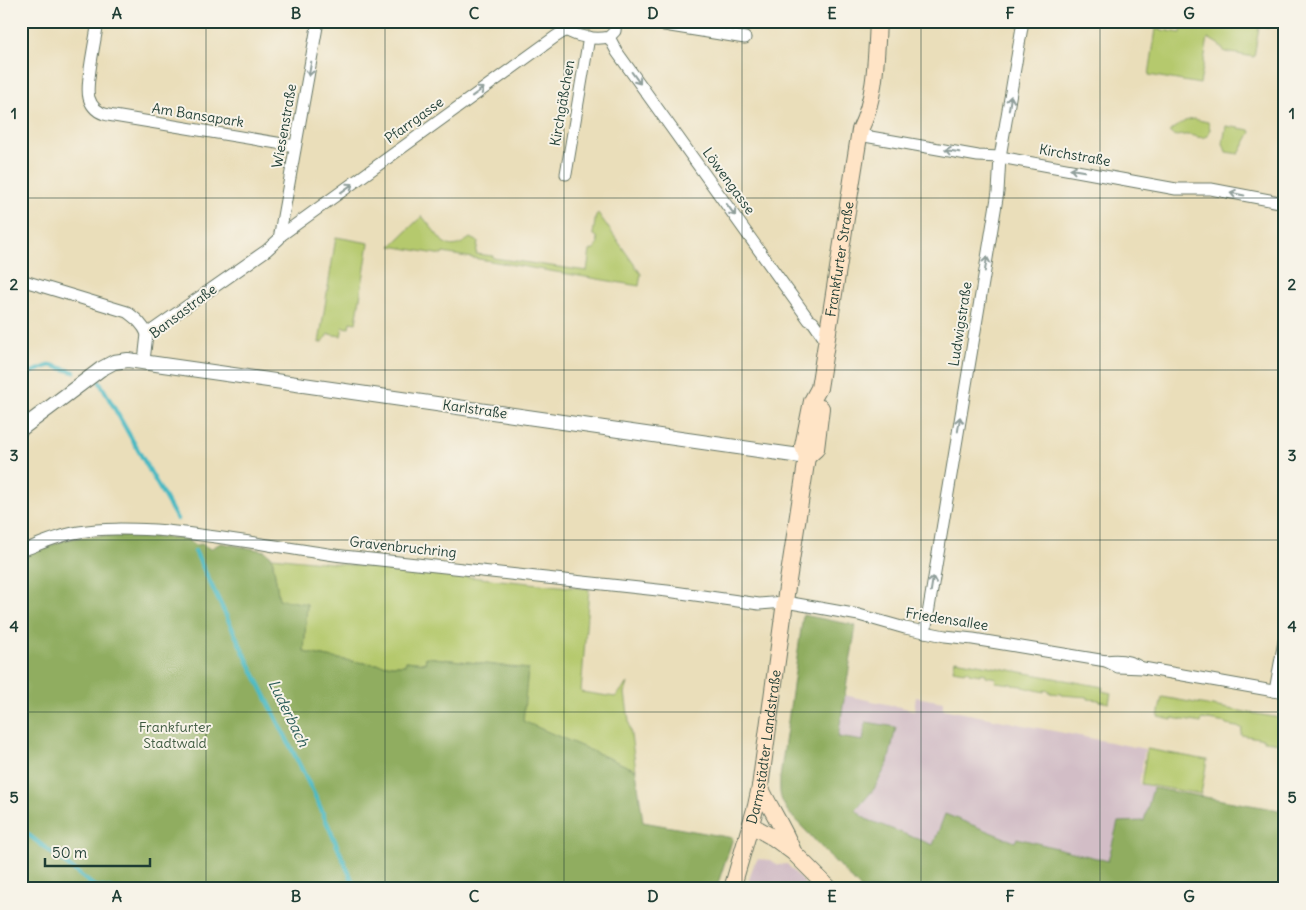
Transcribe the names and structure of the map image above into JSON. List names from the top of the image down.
{
  "streets": {
    "main road": ["Frankfurter Straße", "Darmstädter Landstraße"],
    "street": [
      "Kirchgäßchen",
      "Am Bansapark",
      "Pfarrgasse",
      "Wiesenstraße",
      "Kirchstraße",
      "Löwengasse",
      "Bansastraße",
      "Ludwigstraße",
      "Karlstraße",
      "Gravenbruchring",
      "Friedensallee"
    ]
  },
  "crossings": [
    ["Am Bansapark", "Wiesenstraße"],
    ["Pfarrgasse", "Wiesenstraße"],
    ["Pfarrgasse", "Bansastraße"],
    ["Wiesenstraße", "Bansastraße"],
    ["Kirchstraße", "Frankfurter Straße"],
    ["Kirchstraße", "Ludwigstraße"],
    ["Löwengasse", "Frankfurter Straße"],
    ["Frankfurter Straße", "Karlstraße"],
    ["Frankfurter Straße", "Gravenbruchring"],
    ["Frankfurter Straße", "Friedensallee"],
    ["Frankfurter Straße", "Darmstädter Landstraße"],
    ["Bansastraße", "Karlstraße"],
    ["Ludwigstraße", "Friedensallee"],
    ["Gravenbruchring", "Friedensallee"],
    ["Gravenbruchring", "Darmstädter Landstraße"],
    ["Friedensallee", "Darmstädter Landstraße"]
  ],
  "one_way": [
    "Pfarrgasse",
    "Wiesenstraße",
    "Kirchstraße",
    "Löwengasse",
    "Ludwigstraße"
  ],
  "water": ["Luderbach"],
  "parks": ["Frankfurter Stadtwald"],
  "scale_bar": "50 m",
  "grid": {
    "columns": [
      "A",
      "B",
      "C",
      "D",
      "E",
      "F",
      "G"
    ],
    "rows": [
      "1",
      "2",
      "3",
      "4",
      "5"
    ]
  }
}
